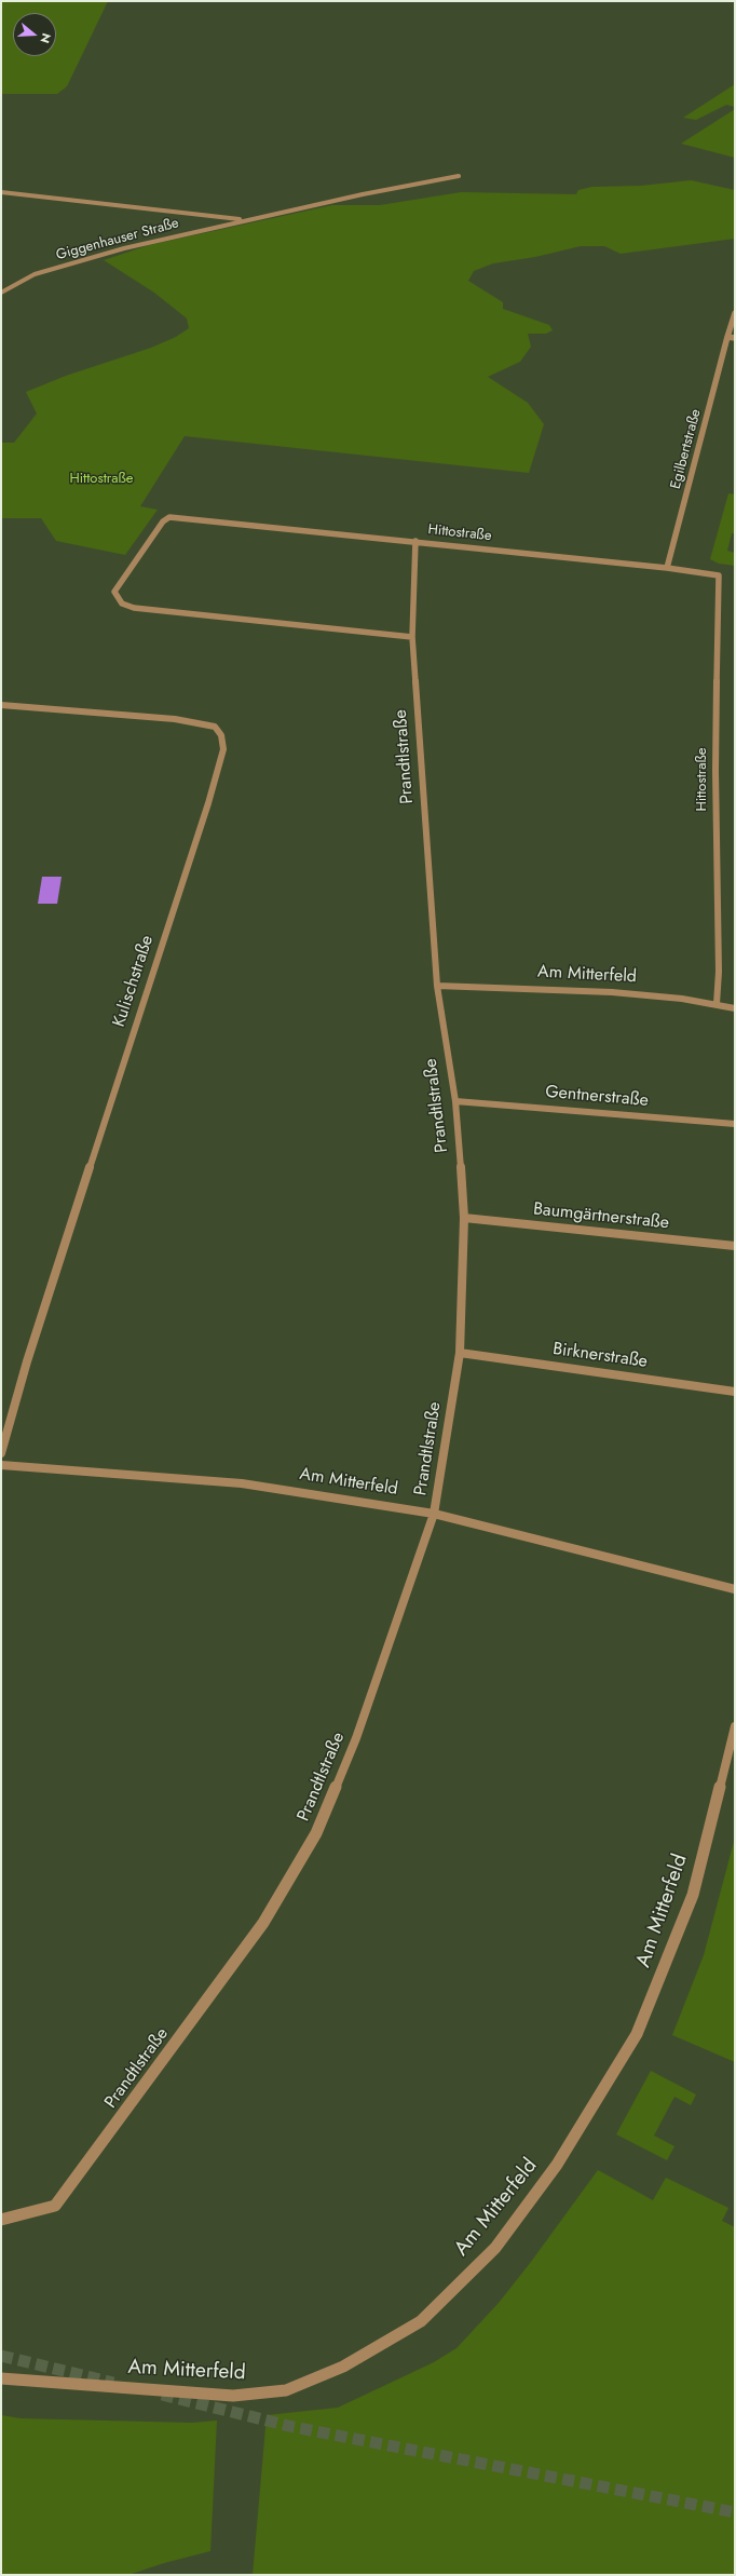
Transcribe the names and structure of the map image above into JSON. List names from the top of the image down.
{
  "streets": {
    "street": [
      "Giggenhauser Straße",
      "Egilbertstraße",
      "Hittostraße",
      "Prandtlstraße",
      "Am Mitterfeld",
      "Kulischstraße",
      "Gentnerstraße",
      "Baumgärtnerstraße",
      "Birknerstraße"
    ]
  },
  "crossings": [
    ["Egilbertstraße", "Hittostraße"],
    ["Hittostraße", "Prandtlstraße"],
    ["Hittostraße", "Am Mitterfeld"],
    ["Prandtlstraße", "Am Mitterfeld"],
    ["Prandtlstraße", "Gentnerstraße"],
    ["Prandtlstraße", "Baumgärtnerstraße"],
    ["Prandtlstraße", "Birknerstraße"]
  ],
  "parks": ["Hittostraße"],
  "north": "right"
}
